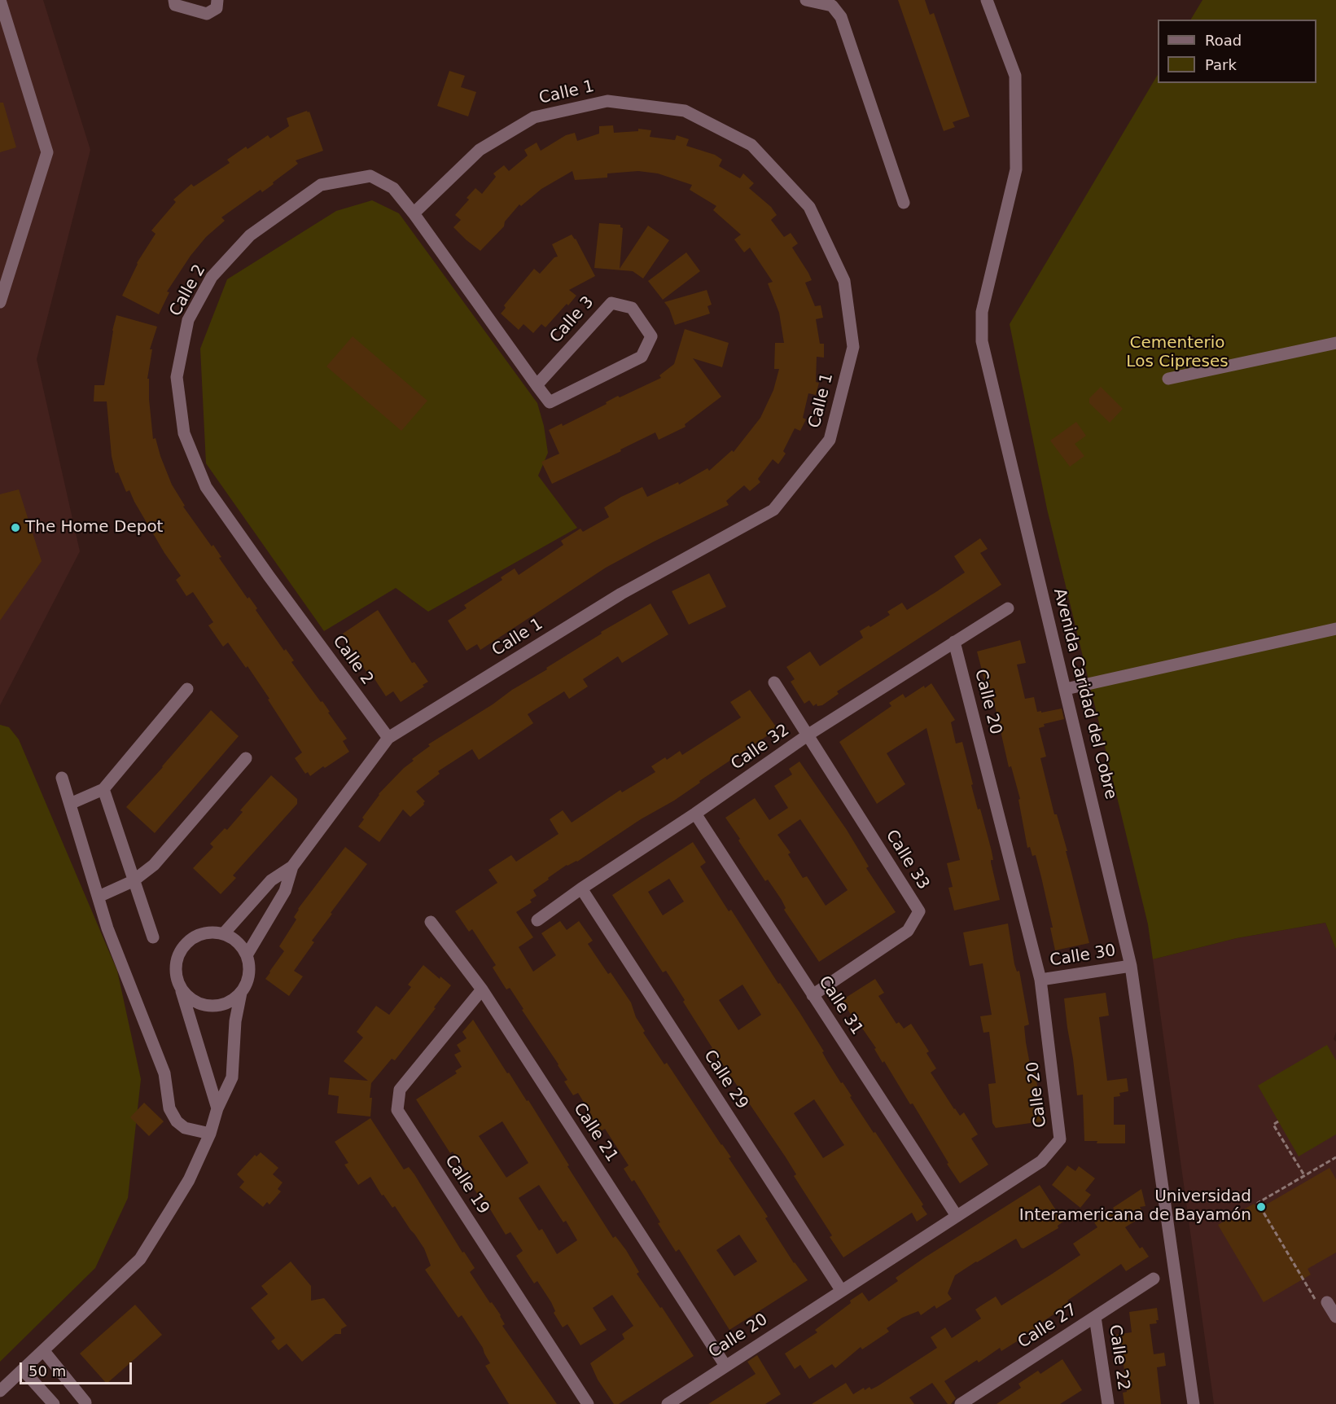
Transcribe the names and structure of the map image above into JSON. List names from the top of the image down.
{
  "streets": {
    "street": [
      "Calle 1",
      "Calle 2",
      "Calle 3",
      "Avenida Caridad del Cobre",
      "Calle 20",
      "Calle 32",
      "Calle 33",
      "Calle 30",
      "Calle 31",
      "Calle 29",
      "Calle 21",
      "Calle 19",
      "Calle 27",
      "Calle 22"
    ]
  },
  "crossings": [
    ["Calle 1", "Calle 2"],
    ["Calle 2", "Calle 3"],
    ["Avenida Caridad del Cobre", "Calle 30"],
    ["Calle 20", "Calle 32"],
    ["Calle 20", "Calle 30"],
    ["Calle 20", "Calle 31"],
    ["Calle 20", "Calle 29"],
    ["Calle 20", "Calle 21"],
    ["Calle 32", "Calle 33"],
    ["Calle 32", "Calle 31"],
    ["Calle 32", "Calle 29"],
    ["Calle 33", "Calle 31"],
    ["Calle 21", "Calle 19"],
    ["Calle 27", "Calle 22"]
  ],
  "parks": ["Cementerio Los Cipreses"],
  "places": ["The Home Depot", "Universidad Interamericana de Bayamón"],
  "legend": ["Road", "Park"],
  "scale_bar": "50 m"
}
